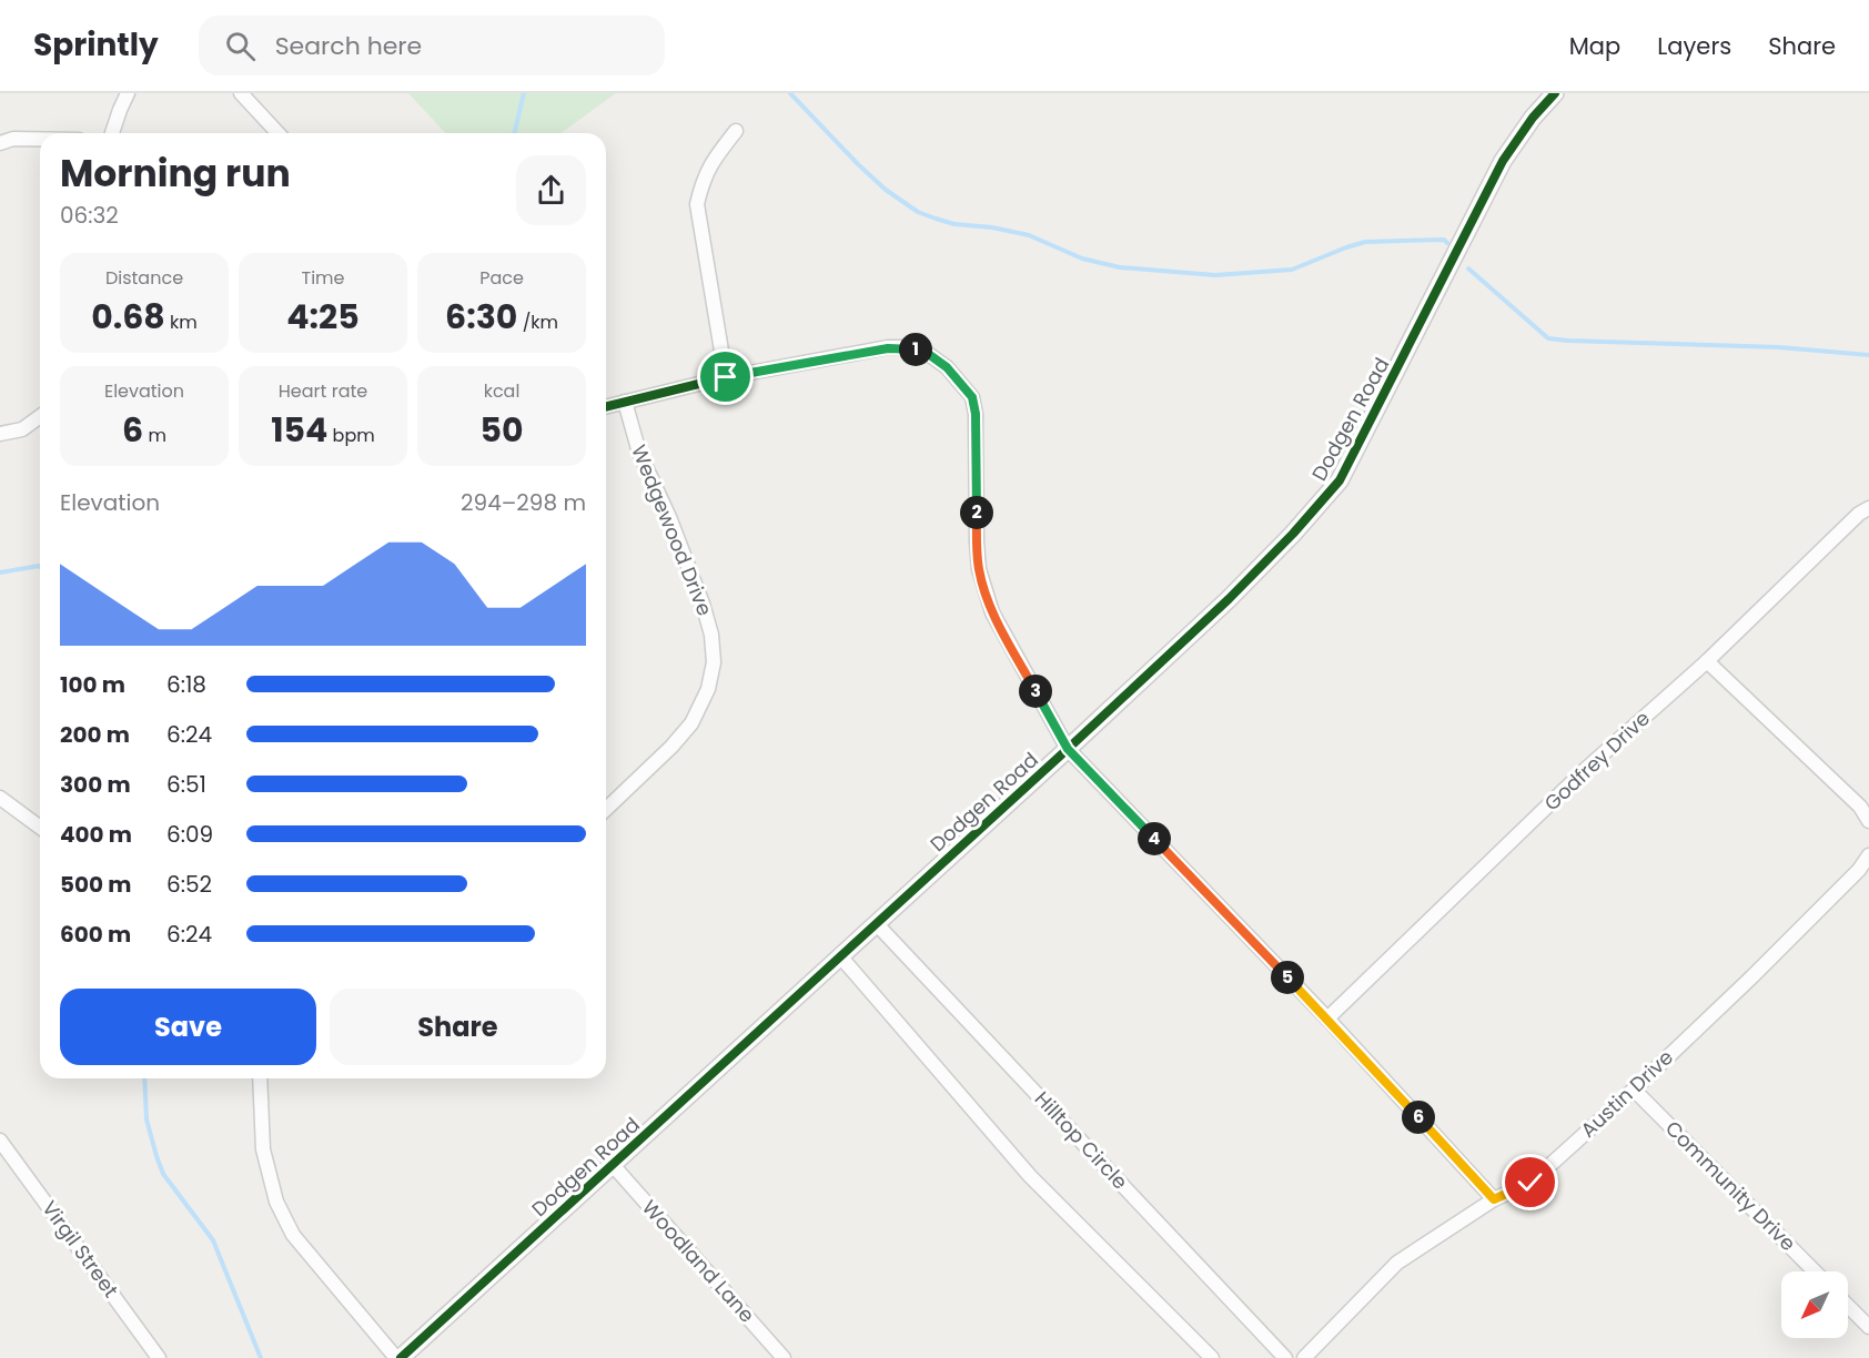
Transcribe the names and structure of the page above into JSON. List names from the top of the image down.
{
  "streets": {
    "street": [
      "Dodgen Road",
      "Wedgewood Drive",
      "Godfrey Drive",
      "Austin Drive",
      "Hilltop Circle",
      "Community Drive",
      "Virgil Street",
      "Woodland Lane"
    ]
  },
  "crossings": [
    ["Dodgen Road", "Hilltop Circle"],
    ["Dodgen Road", "Woodland Lane"],
    ["Austin Drive", "Community Drive"]
  ],
  "north": "bottom left",
  "page": {
    "header": "Sprintly",
    "search": "Search here",
    "nav": ["Map", "Layers", "Share"],
    "heading": ["Morning run", "06:32"],
    "stats": [
      ["Distance", "0.68 km"],
      ["Time", "4:25"],
      ["Pace", "6:30 /km"],
      ["Elevation", "6 m"],
      ["Heart rate", "154 bpm"],
      ["kcal", "50"]
    ],
    "pins": [
      "1",
      "2",
      "3",
      "4",
      "5",
      "6"
    ],
    "chart": ["Elevation", "294–298 m"],
    "list": [
      {
        "name": "100 m",
        "note": "6:18"
      },
      {
        "name": "200 m",
        "note": "6:24"
      },
      {
        "name": "300 m",
        "note": "6:51"
      },
      {
        "name": "400 m",
        "note": "6:09"
      },
      {
        "name": "500 m",
        "note": "6:52"
      },
      {
        "name": "600 m",
        "note": "6:24"
      }
    ],
    "buttons": ["Save", "Share"]
  }
}
